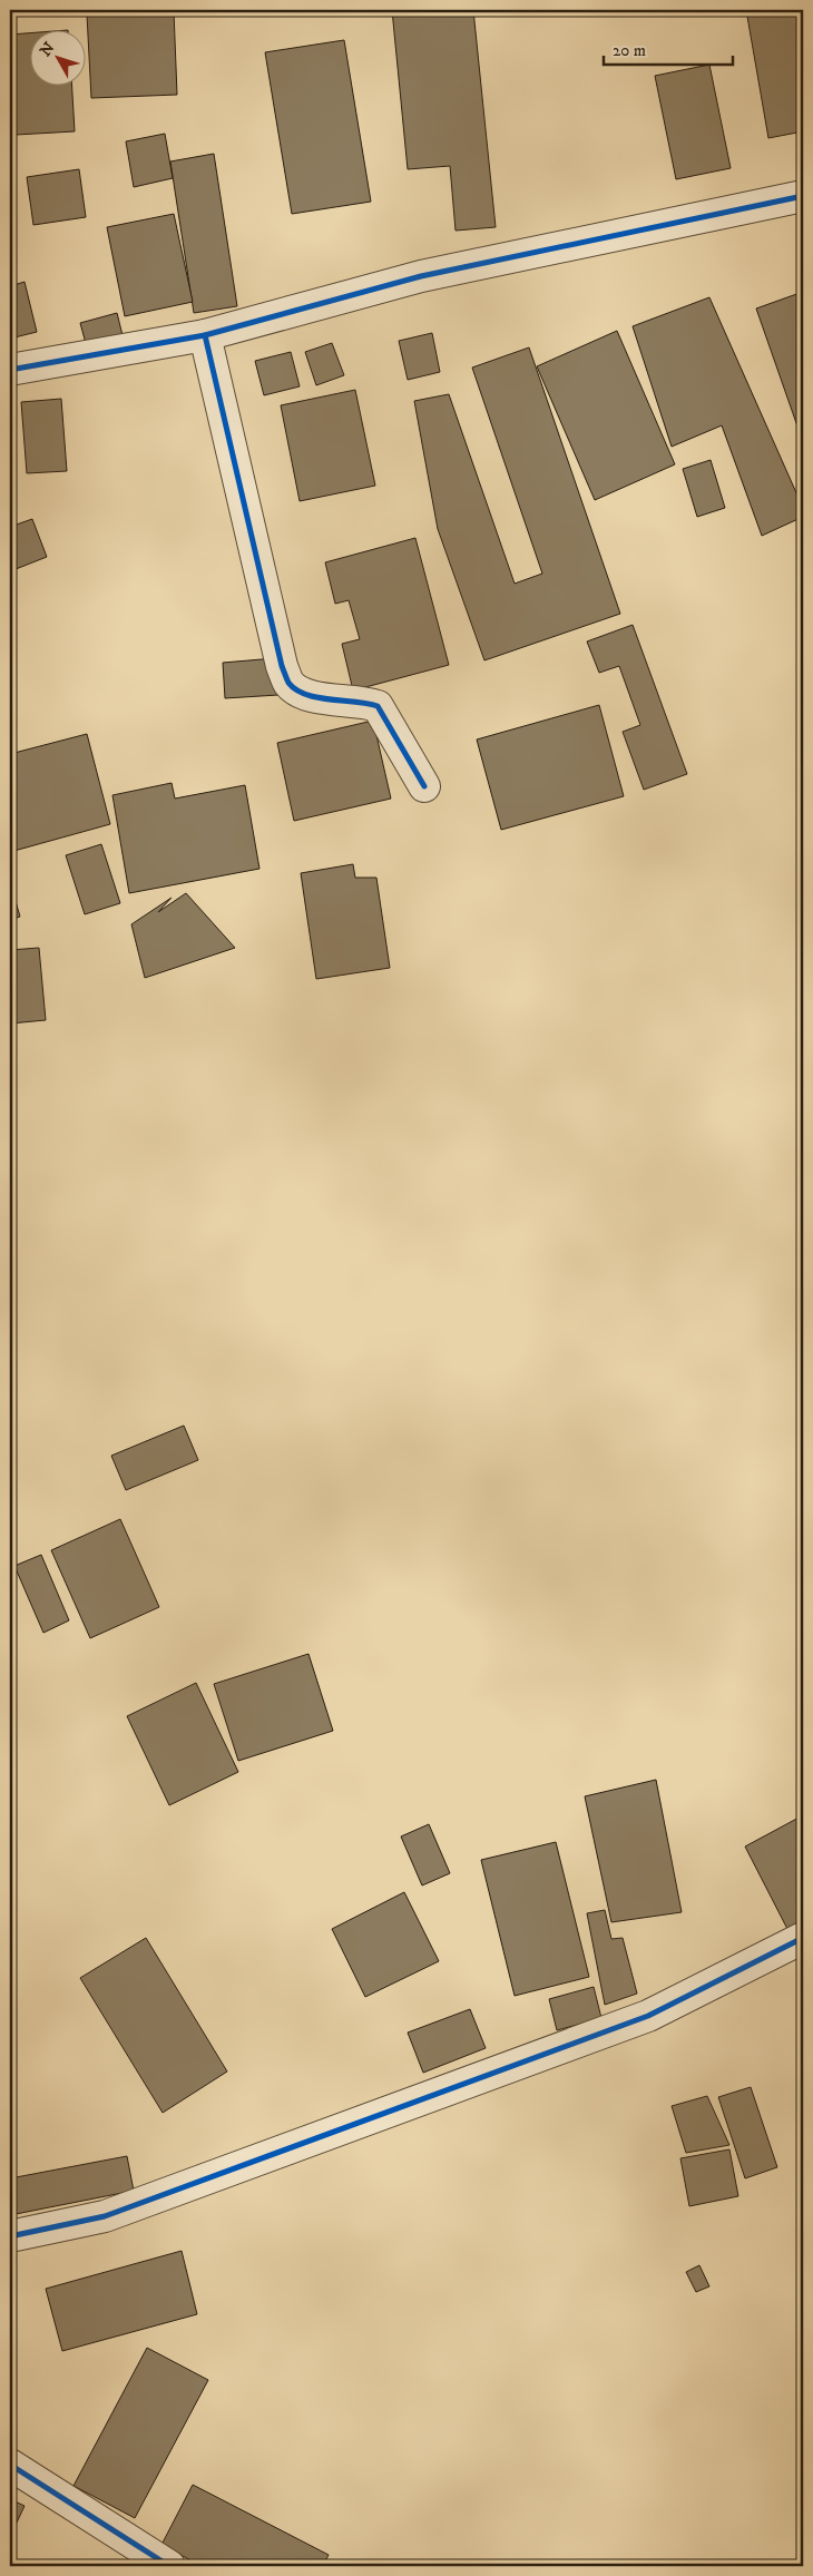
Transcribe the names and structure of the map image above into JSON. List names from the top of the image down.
{
  "scale_bar": "20 m",
  "north": "top left"
}
